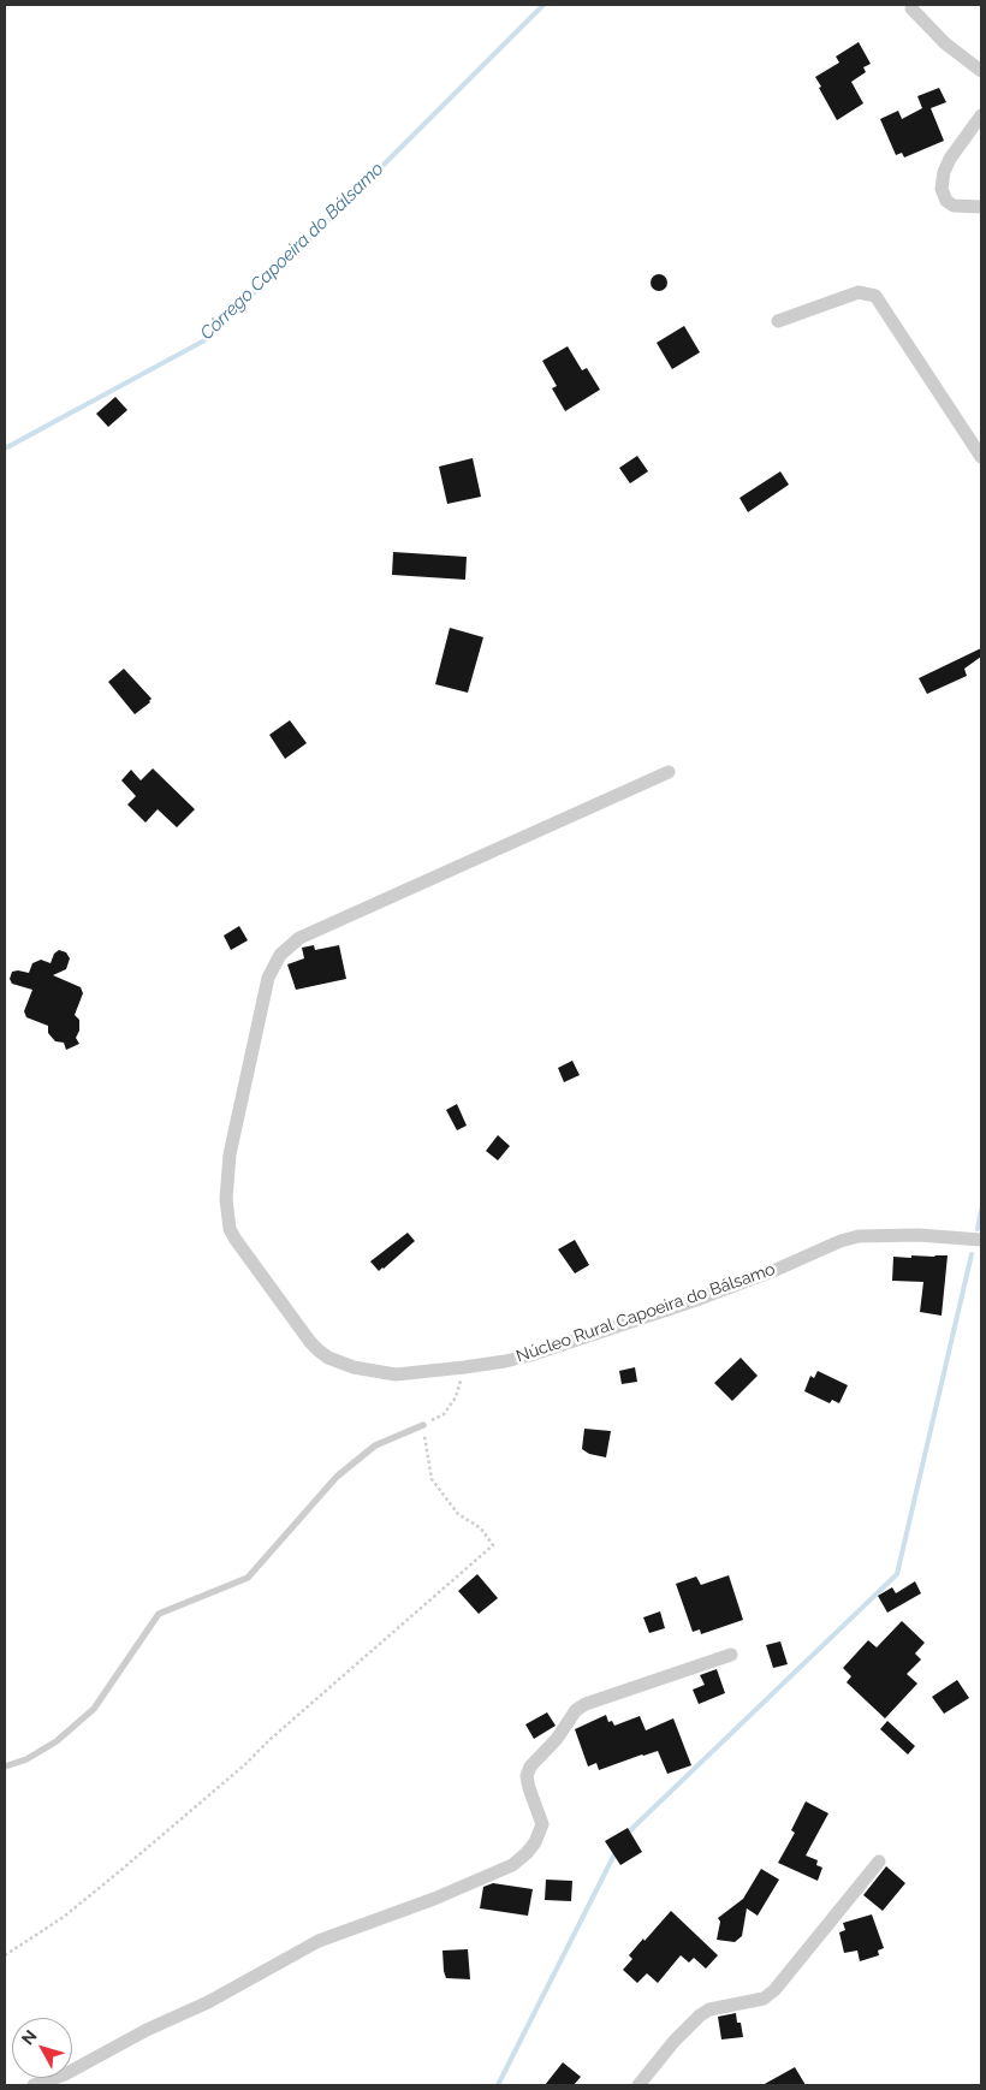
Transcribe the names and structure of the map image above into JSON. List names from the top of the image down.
{
  "streets": {
    "street": ["Núcleo Rural Capoeira do Bálsamo"]
  },
  "water": ["Córrego Capoeira do Bálsamo"],
  "north": "top left"
}
